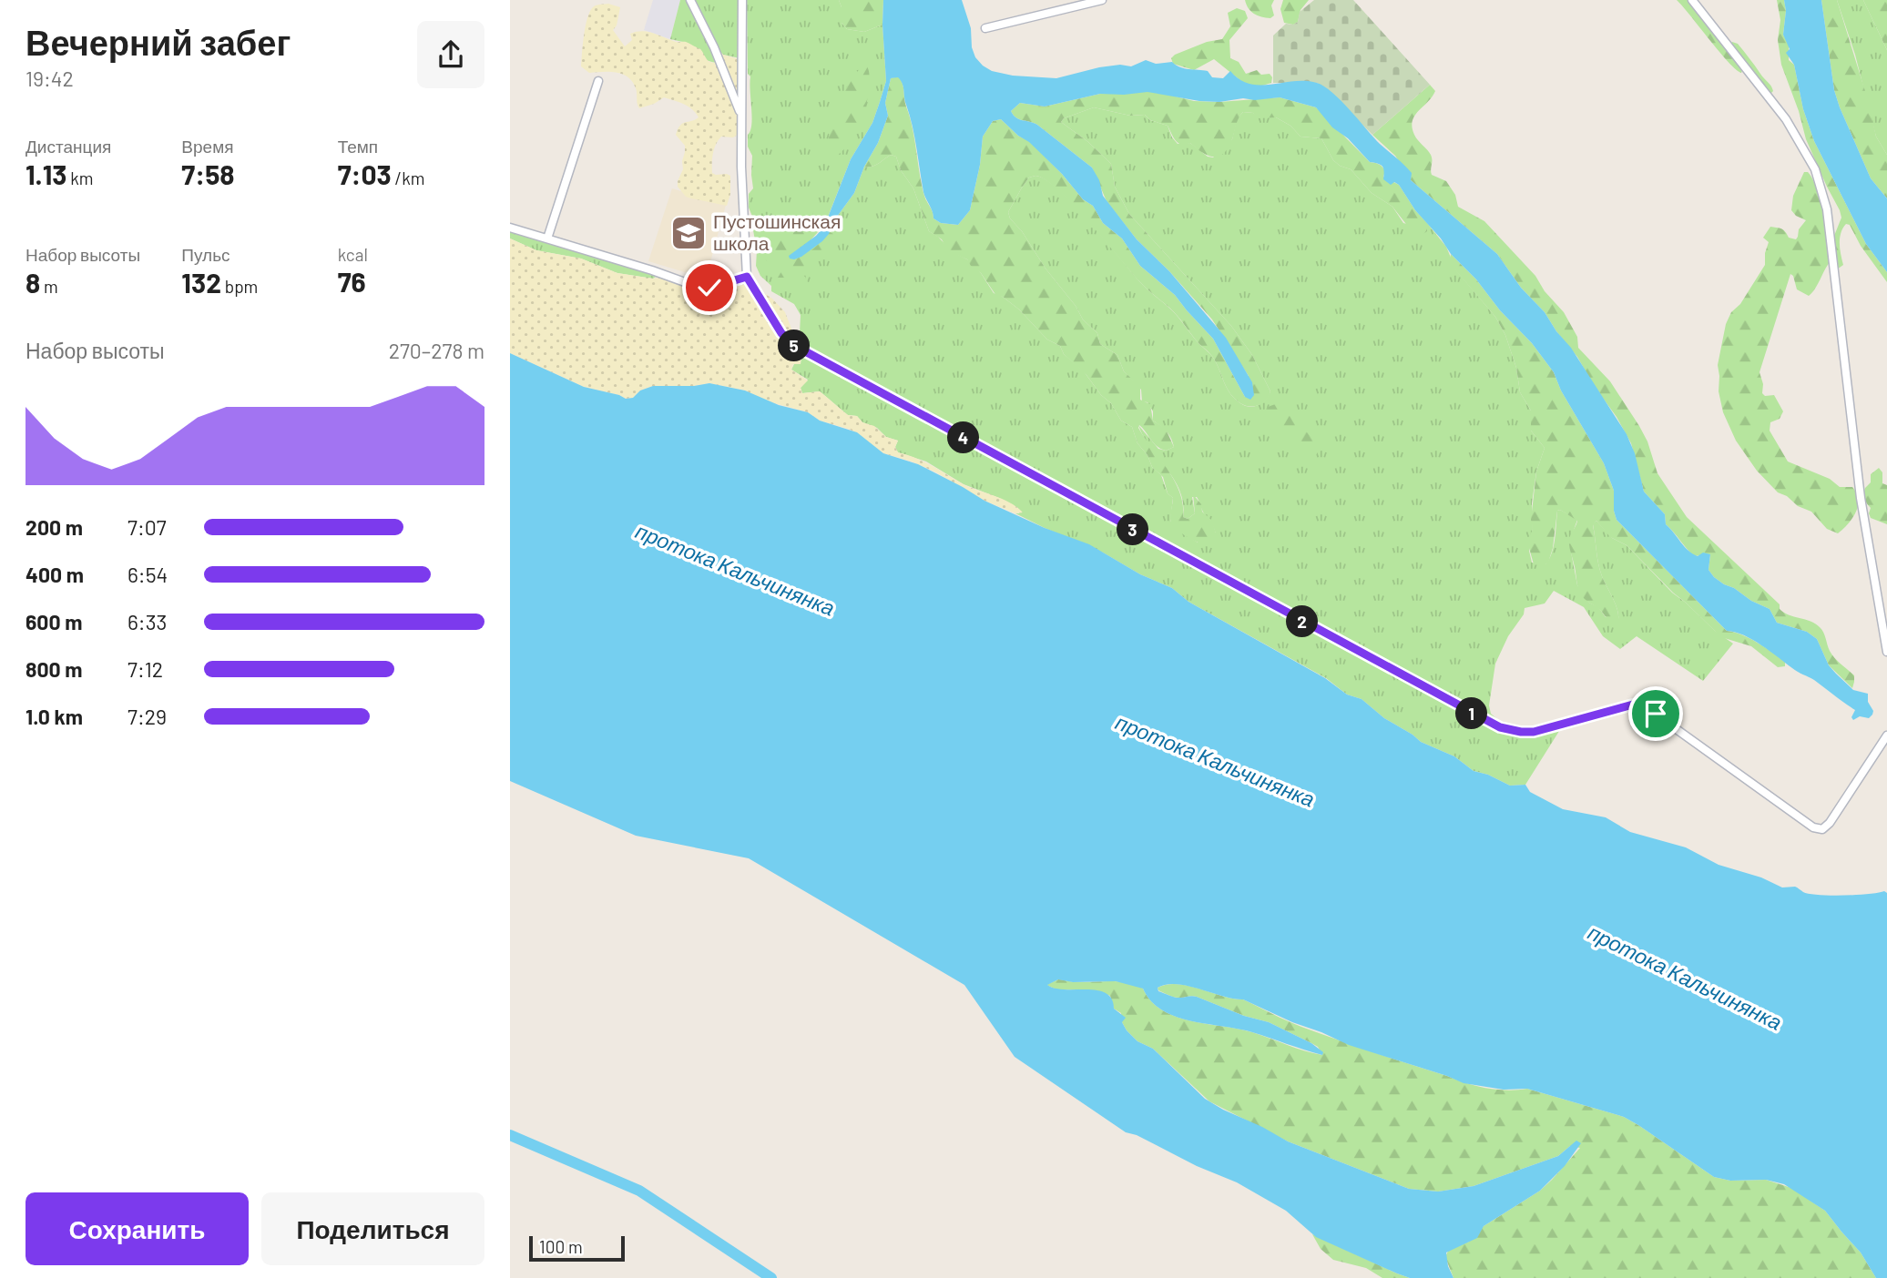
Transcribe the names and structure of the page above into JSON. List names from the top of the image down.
{
  "water": ["протока Кальчинянка"],
  "places": {
    "school or university": ["Пустошинская школа"]
  },
  "scale_bar": "100 m",
  "page": {
    "heading": ["Вечерний забег", "19:42"],
    "stats": [
      ["Дистанция", "1.13 km"],
      ["Время", "7:58"],
      ["Темп", "7:03 /km"],
      ["Набор высоты", "8 m"],
      ["Пульс", "132 bpm"],
      ["kcal", "76"]
    ],
    "chart": ["Набор высоты", "270–278 m"],
    "pins": [
      "5",
      "4",
      "3",
      "2",
      "1"
    ],
    "list": [
      {
        "name": "200 m",
        "note": "7:07"
      },
      {
        "name": "400 m",
        "note": "6:54"
      },
      {
        "name": "600 m",
        "note": "6:33"
      },
      {
        "name": "800 m",
        "note": "7:12"
      },
      {
        "name": "1.0 km",
        "note": "7:29"
      }
    ],
    "buttons": ["Сохранить", "Поделиться"],
    "scale": "100 m"
  }
}
